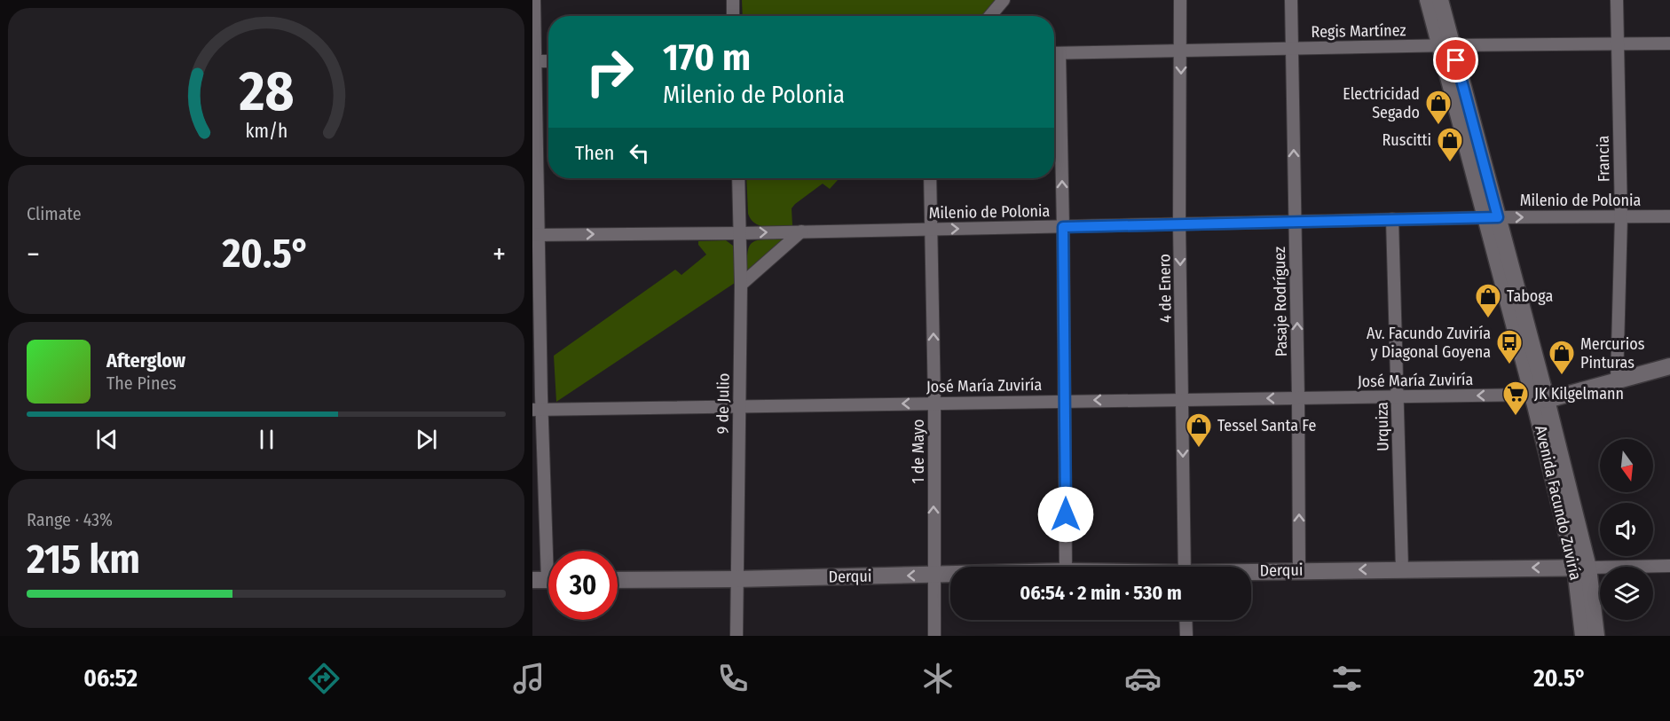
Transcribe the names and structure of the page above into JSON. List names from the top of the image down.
{
  "streets": {
    "street": [
      "Regis Martínez",
      "Francia",
      "Milenio de Polonia",
      "4 de Enero",
      "Pasaje Rodríguez",
      "José María Zuviría",
      "9 de Julio",
      "Urquiza",
      "1 de Mayo",
      "Avenida Facundo Zuviría",
      "Derqui"
    ]
  },
  "crossings": [
    ["Regis Martínez", "Francia"],
    ["Regis Martínez", "4 de Enero"],
    ["Regis Martínez", "Pasaje Rodríguez"],
    ["Regis Martínez", "Avenida Facundo Zuviría"],
    ["Francia", "Milenio de Polonia"],
    ["Milenio de Polonia", "4 de Enero"],
    ["Milenio de Polonia", "Pasaje Rodríguez"],
    ["Milenio de Polonia", "9 de Julio"],
    ["Milenio de Polonia", "Urquiza"],
    ["Milenio de Polonia", "1 de Mayo"],
    ["Milenio de Polonia", "Avenida Facundo Zuviría"],
    ["4 de Enero", "José María Zuviría"],
    ["Pasaje Rodríguez", "José María Zuviría"],
    ["Pasaje Rodríguez", "Derqui"],
    ["José María Zuviría", "9 de Julio"],
    ["José María Zuviría", "Urquiza"],
    ["José María Zuviría", "1 de Mayo"],
    ["José María Zuviría", "Avenida Facundo Zuviría"],
    ["9 de Julio", "Derqui"],
    ["Urquiza", "Derqui"],
    ["1 de Mayo", "Derqui"],
    ["Avenida Facundo Zuviría", "Derqui"]
  ],
  "one_way": [
    "Milenio de Polonia",
    "4 de Enero",
    "Pasaje Rodríguez",
    "José María Zuviría",
    "1 de Mayo",
    "Derqui"
  ],
  "places": {
    "shop": [
      "Electricidad Segado",
      "Ruscitti",
      "Taboga",
      "Mercurios Pinturas",
      "Tessel Santa Fe"
    ],
    "bus stop": ["Av. Facundo Zuviría y Diagonal Goyena"],
    "supermarket": ["JK Kilgelmann"]
  },
  "north": "bottom",
  "page": {
    "turn": ["170 m", "Milenio de Polonia"],
    "then": "Then",
    "tile": [
      "Climate",
      ["Range · 43%", "215 km"]
    ],
    "heat": ["−", "20.5°", "+"],
    "song": ["Afterglow", "The Pines"],
    "limit": "30",
    "trip": "06:54 · 2 min · 530 m",
    "tabs": ["06:52", "20.5°"],
    "gauge": ["28", "km/h"]
  }
}
